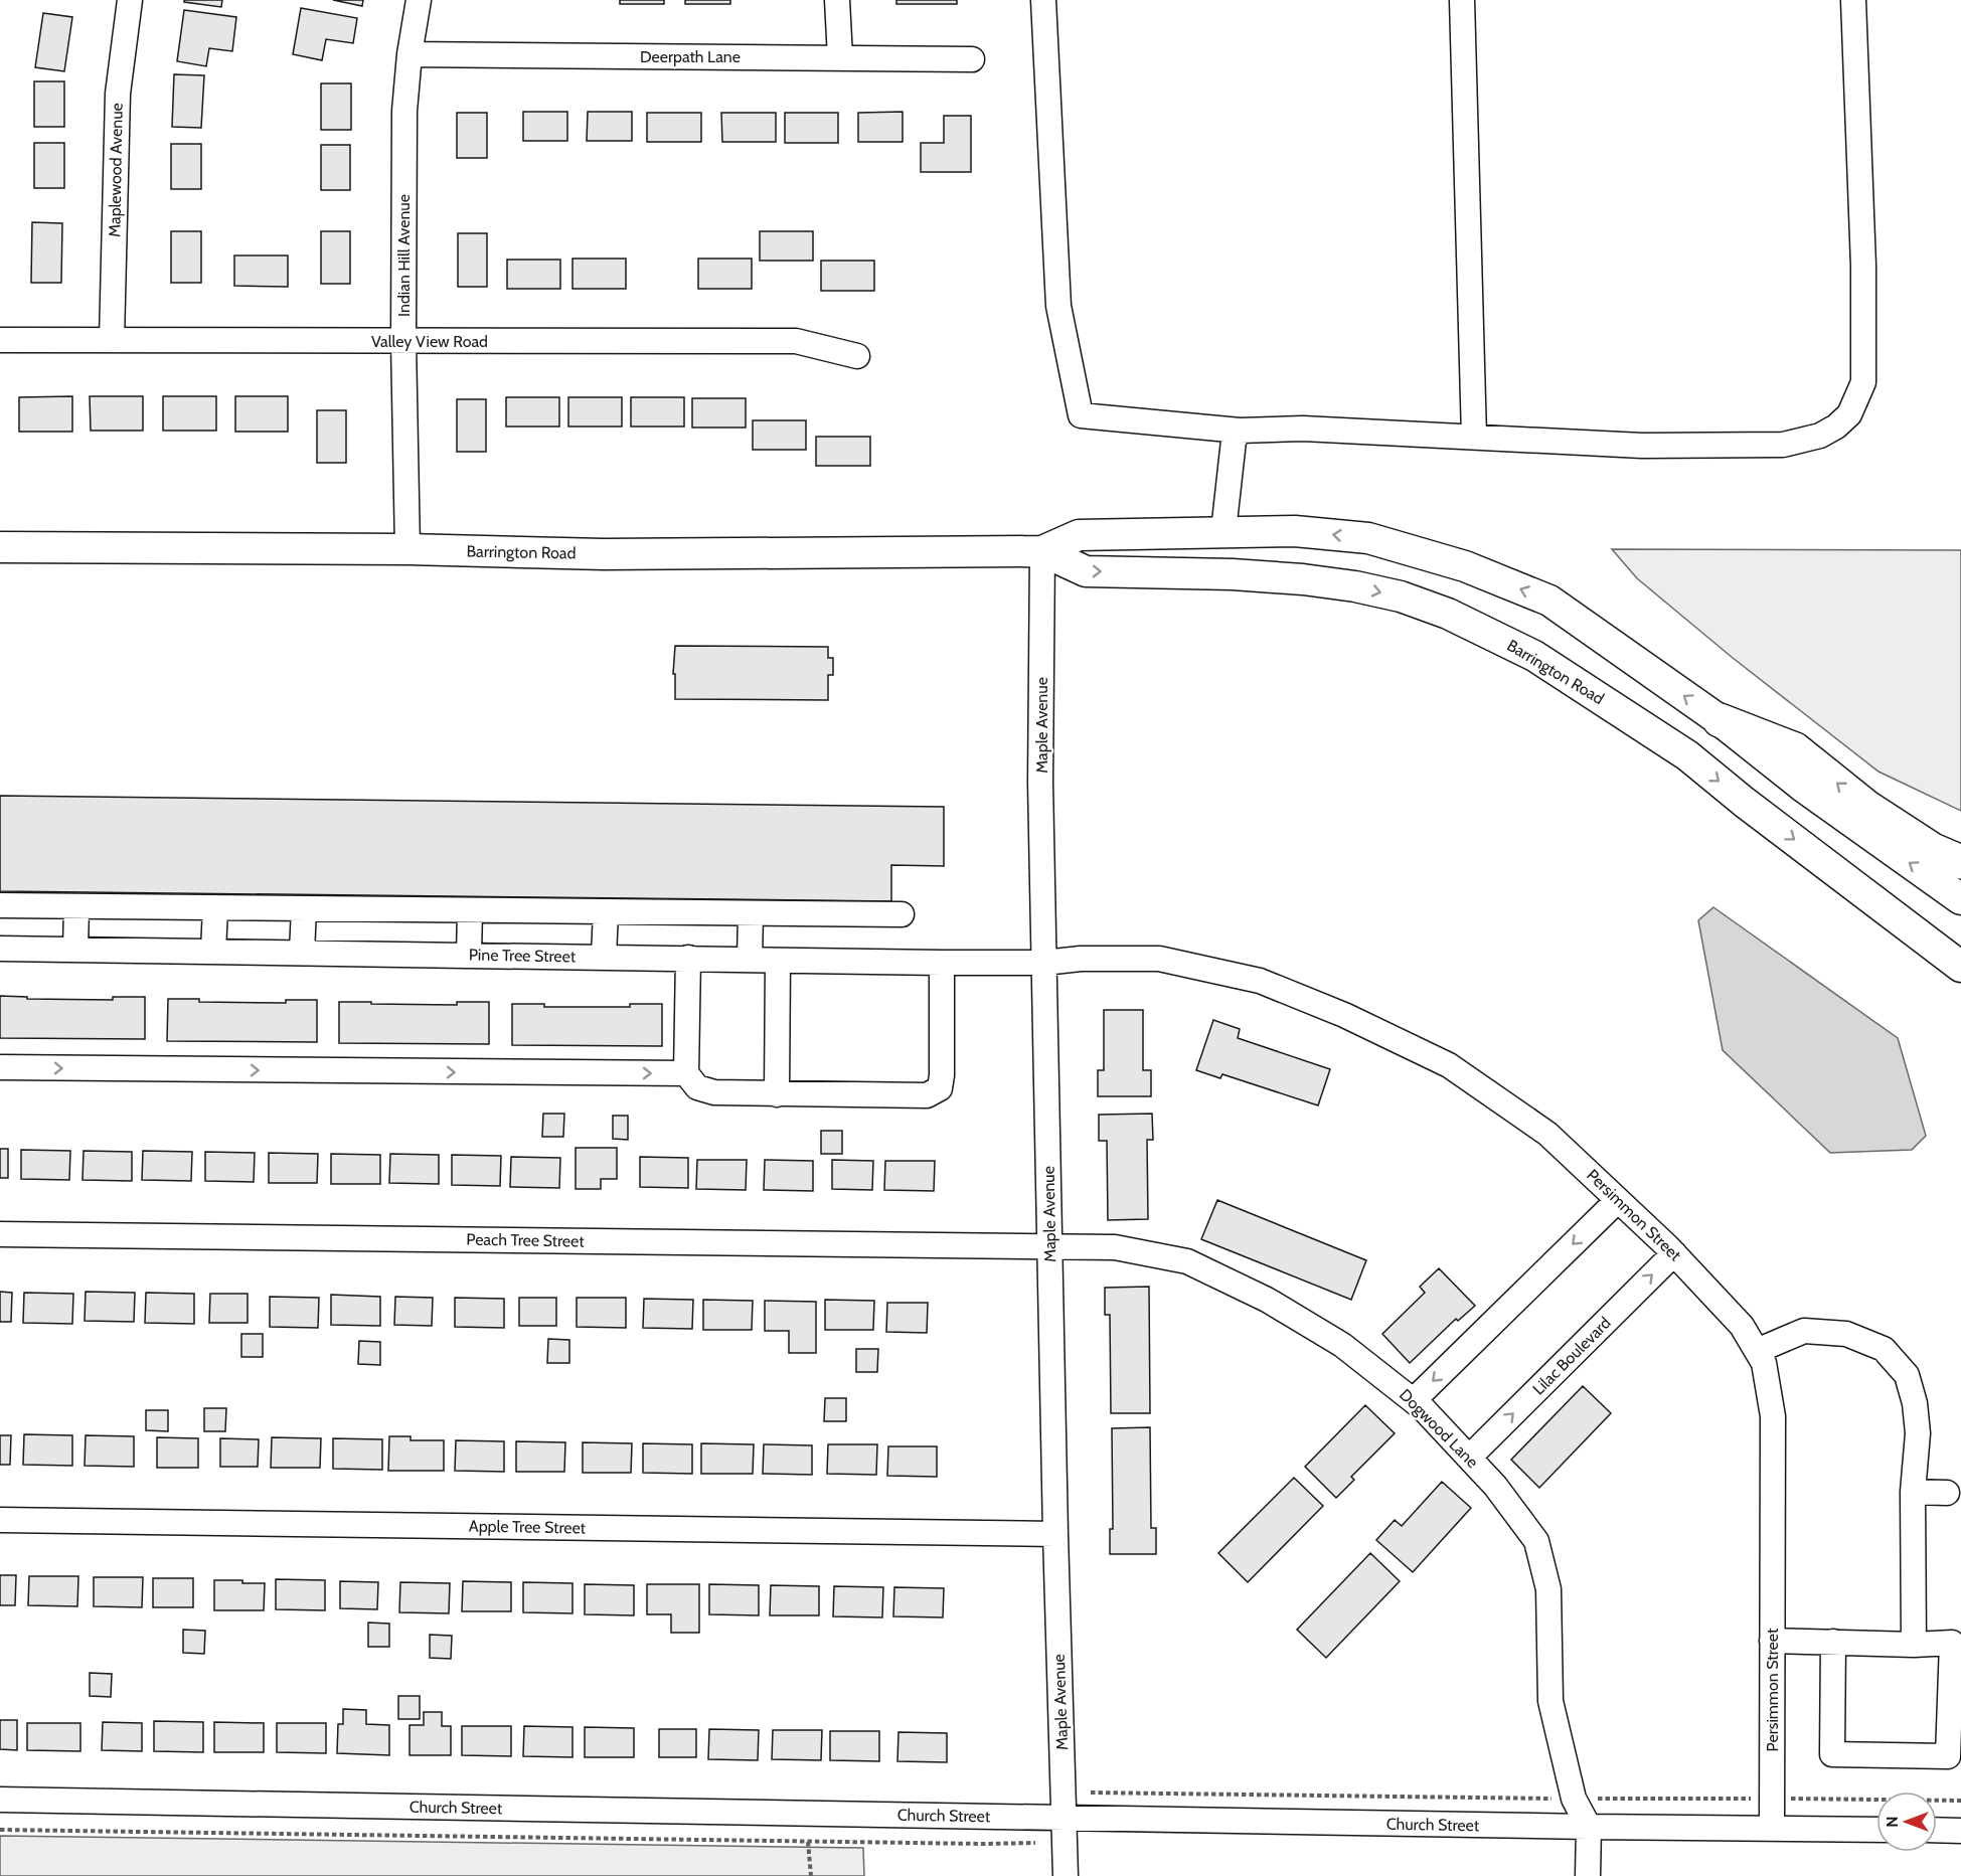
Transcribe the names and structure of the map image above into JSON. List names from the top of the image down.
{
  "streets": {
    "main road": ["Barrington Road"],
    "street": [
      "Deerpath Lane",
      "Maplewood Avenue",
      "Indian Hill Avenue",
      "Valley View Road",
      "Maple Avenue",
      "Pine Tree Street",
      "Persimmon Street",
      "Peach Tree Street",
      "Lilac Boulevard",
      "Dogwood Lane",
      "Apple Tree Street",
      "Church Street"
    ]
  },
  "crossings": [
    ["Deerpath Lane", "Indian Hill Avenue"],
    ["Maplewood Avenue", "Valley View Road"],
    ["Indian Hill Avenue", "Valley View Road"],
    ["Indian Hill Avenue", "Barrington Road"],
    ["Barrington Road", "Maple Avenue"],
    ["Maple Avenue", "Pine Tree Street"],
    ["Maple Avenue", "Persimmon Street"],
    ["Maple Avenue", "Peach Tree Street"],
    ["Maple Avenue", "Dogwood Lane"],
    ["Maple Avenue", "Apple Tree Street"],
    ["Maple Avenue", "Church Street"],
    ["Pine Tree Street", "Persimmon Street"],
    ["Persimmon Street", "Lilac Boulevard"],
    ["Persimmon Street", "Church Street"],
    ["Peach Tree Street", "Dogwood Lane"],
    ["Lilac Boulevard", "Dogwood Lane"],
    ["Dogwood Lane", "Church Street"]
  ],
  "north": "left"
}
